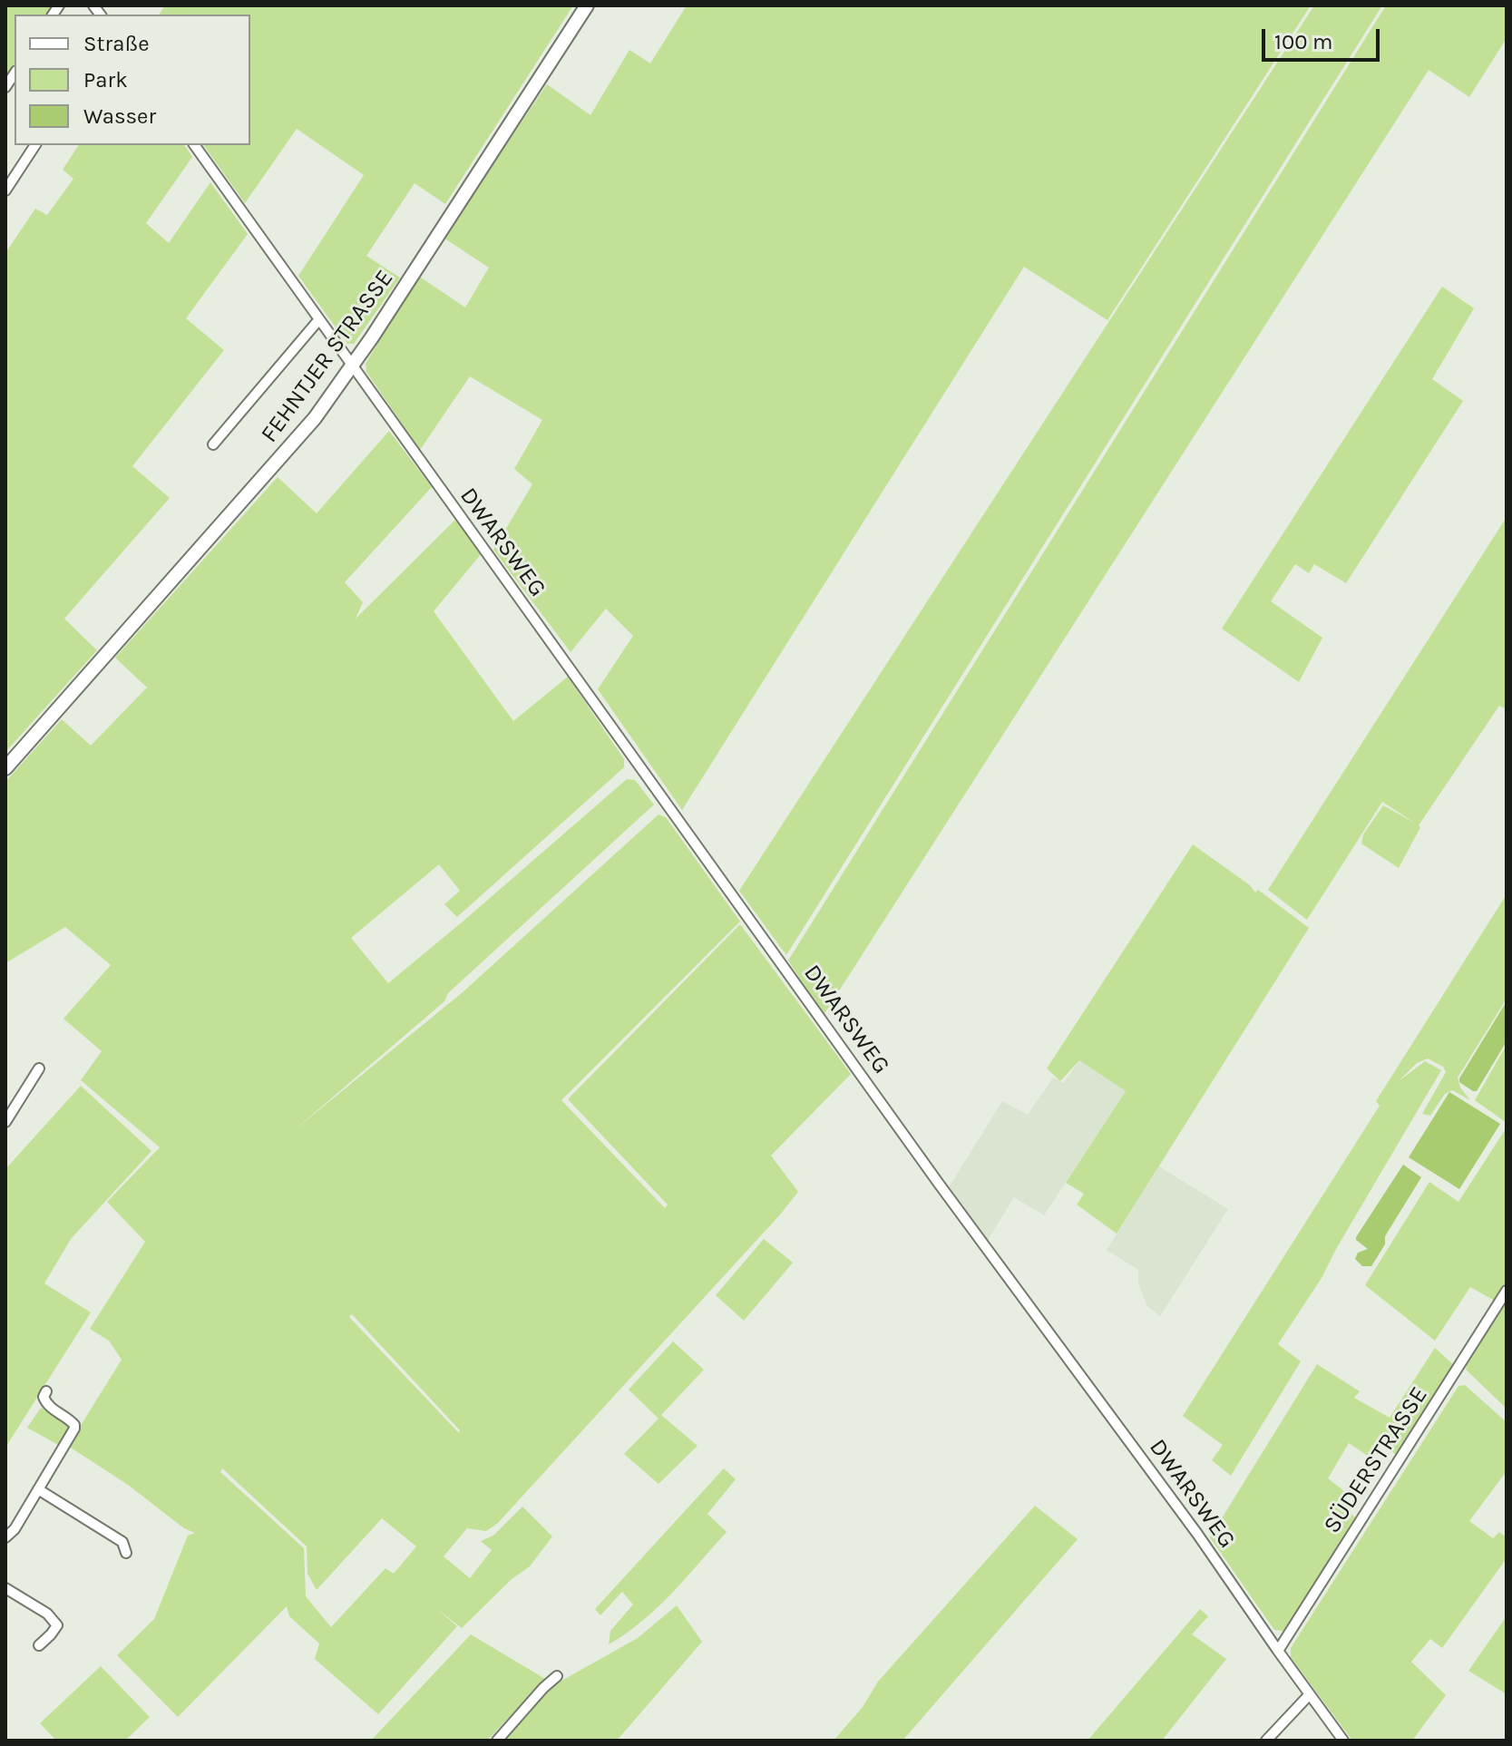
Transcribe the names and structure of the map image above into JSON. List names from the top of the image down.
{
  "streets": {
    "street": ["FEHNTJER STRASSE", "DWARSWEG", "SÜDERSTRASSE"]
  },
  "crossings": [
    ["FEHNTJER STRASSE", "DWARSWEG"],
    ["DWARSWEG", "SÜDERSTRASSE"]
  ],
  "legend": ["Straße", "Park", "Wasser"],
  "scale_bar": "100 m"
}
